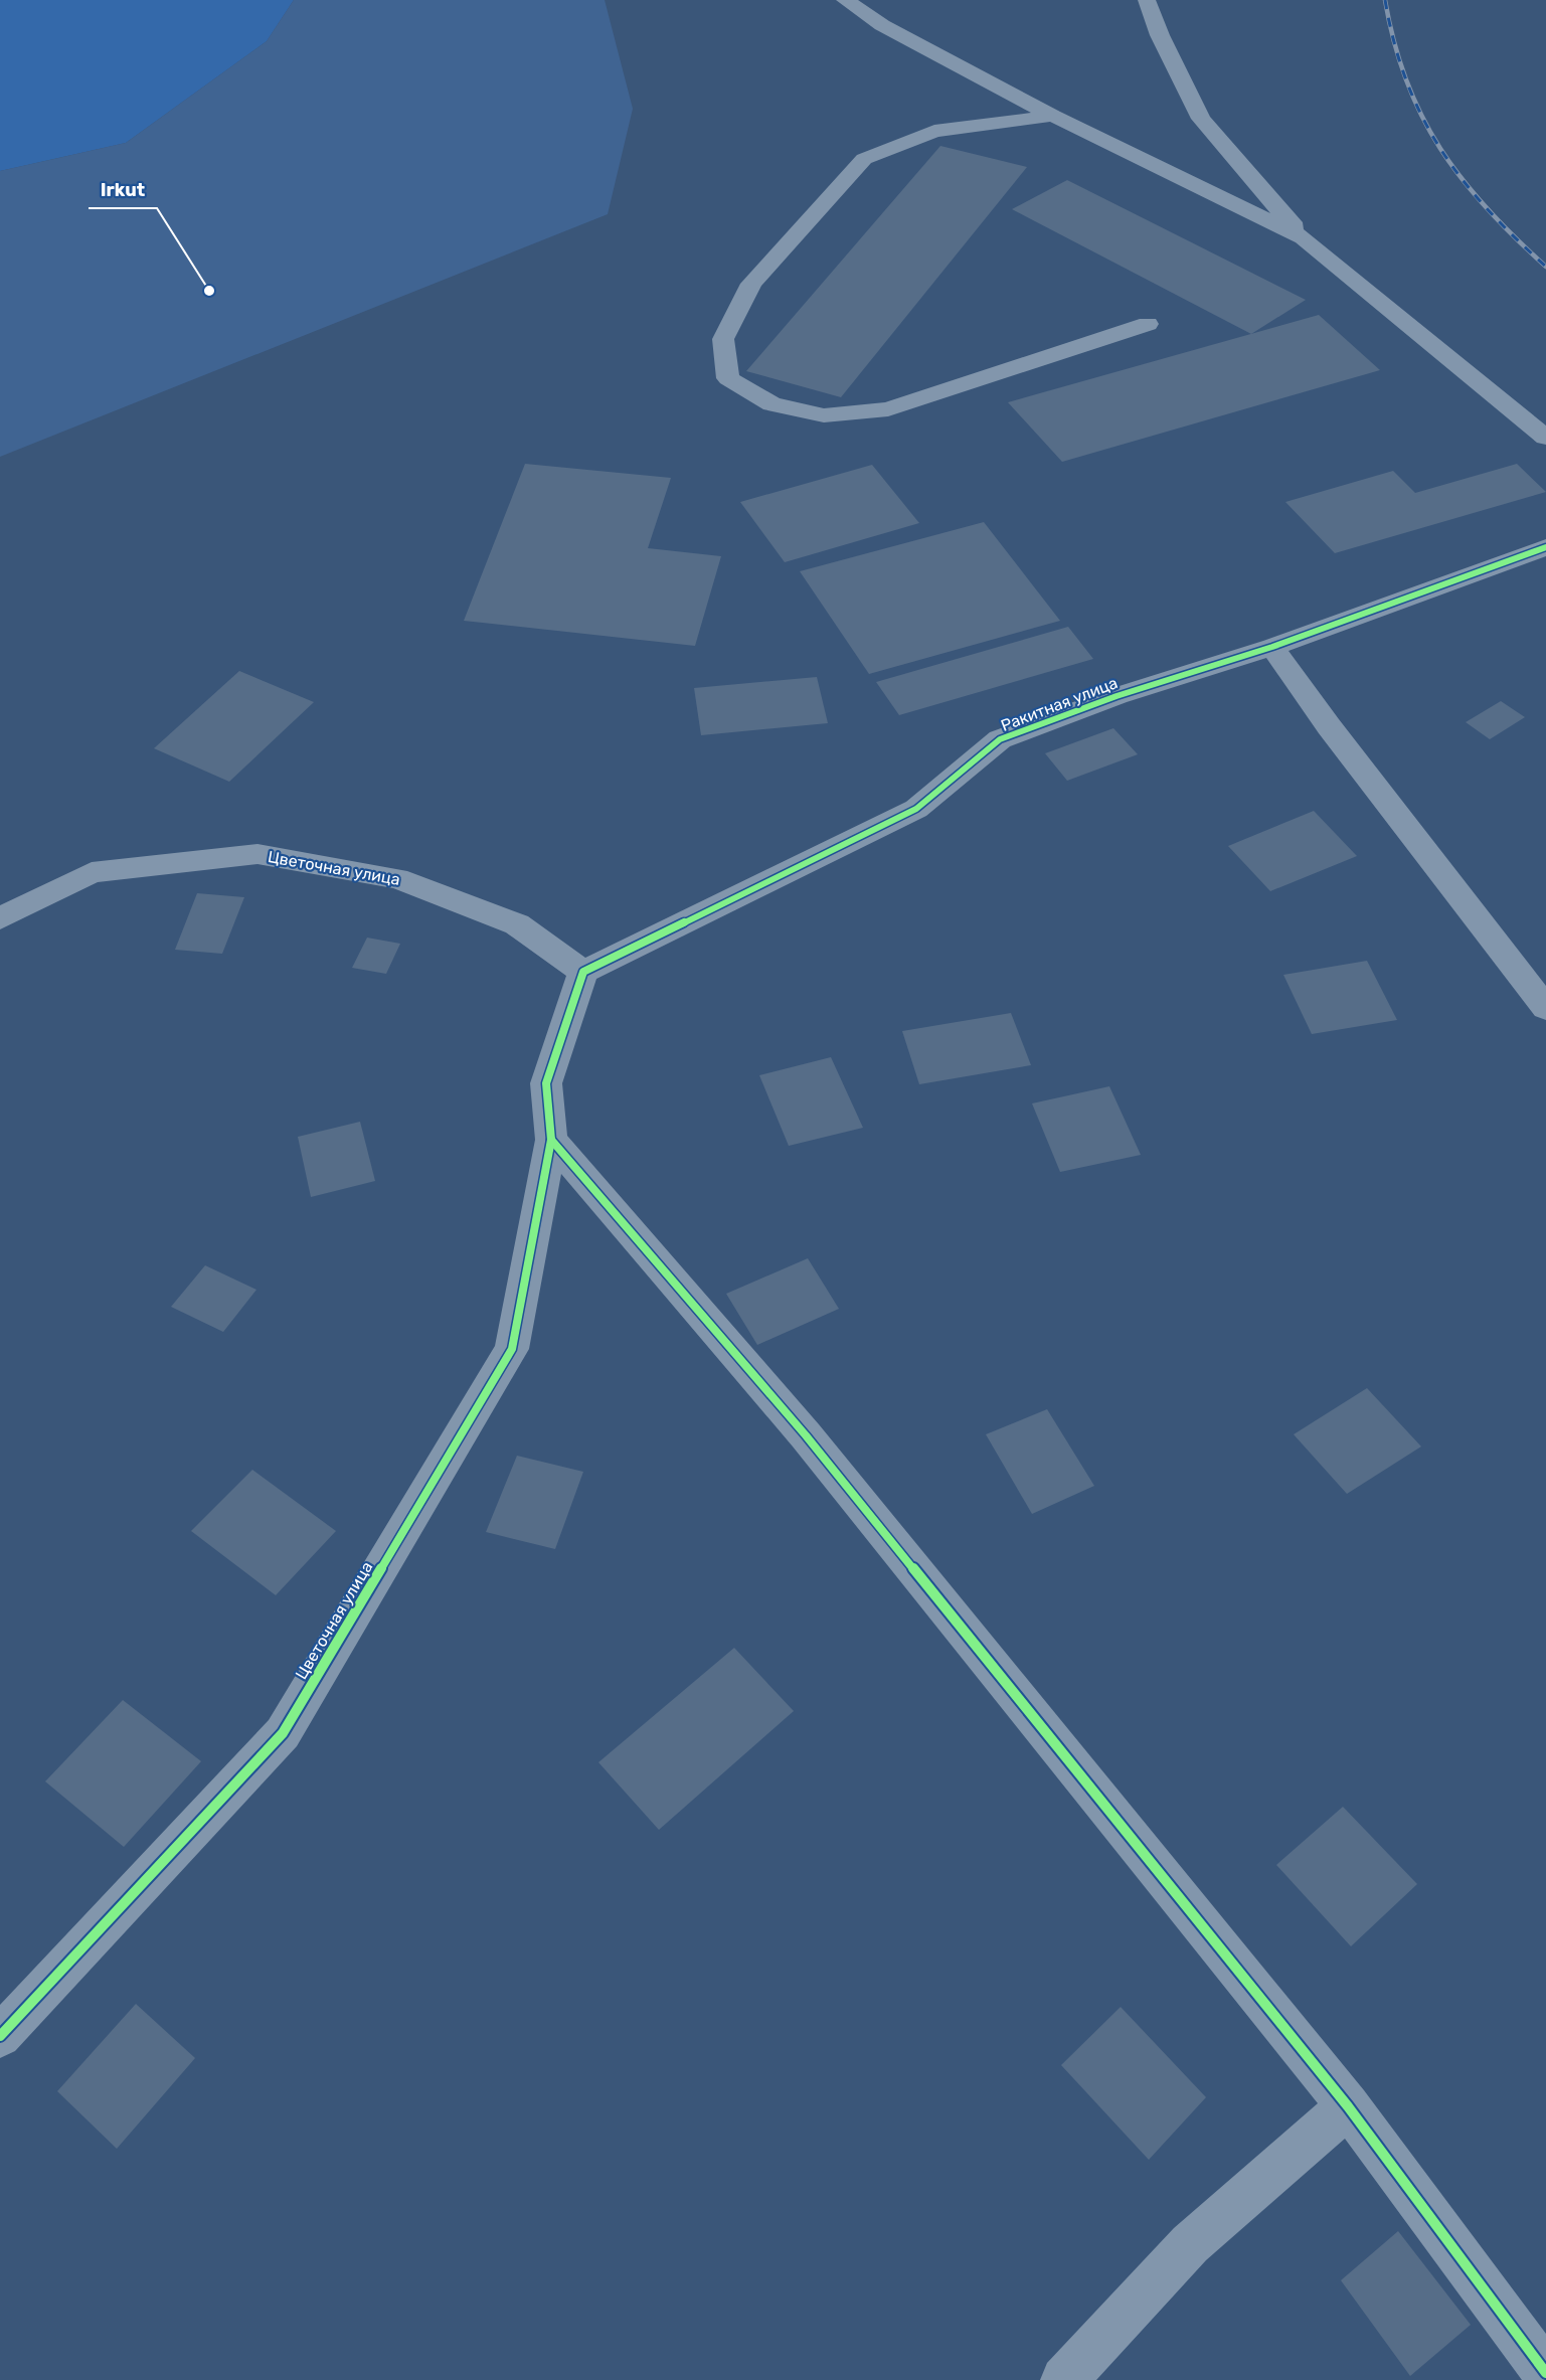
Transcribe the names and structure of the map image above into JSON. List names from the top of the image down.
{
  "streets": {
    "street": ["Ракитная улица", "Цветочная улица"]
  },
  "crossings": [
    ["Ракитная улица", "Цветочная улица"]
  ],
  "places": ["Irkut"]
}
